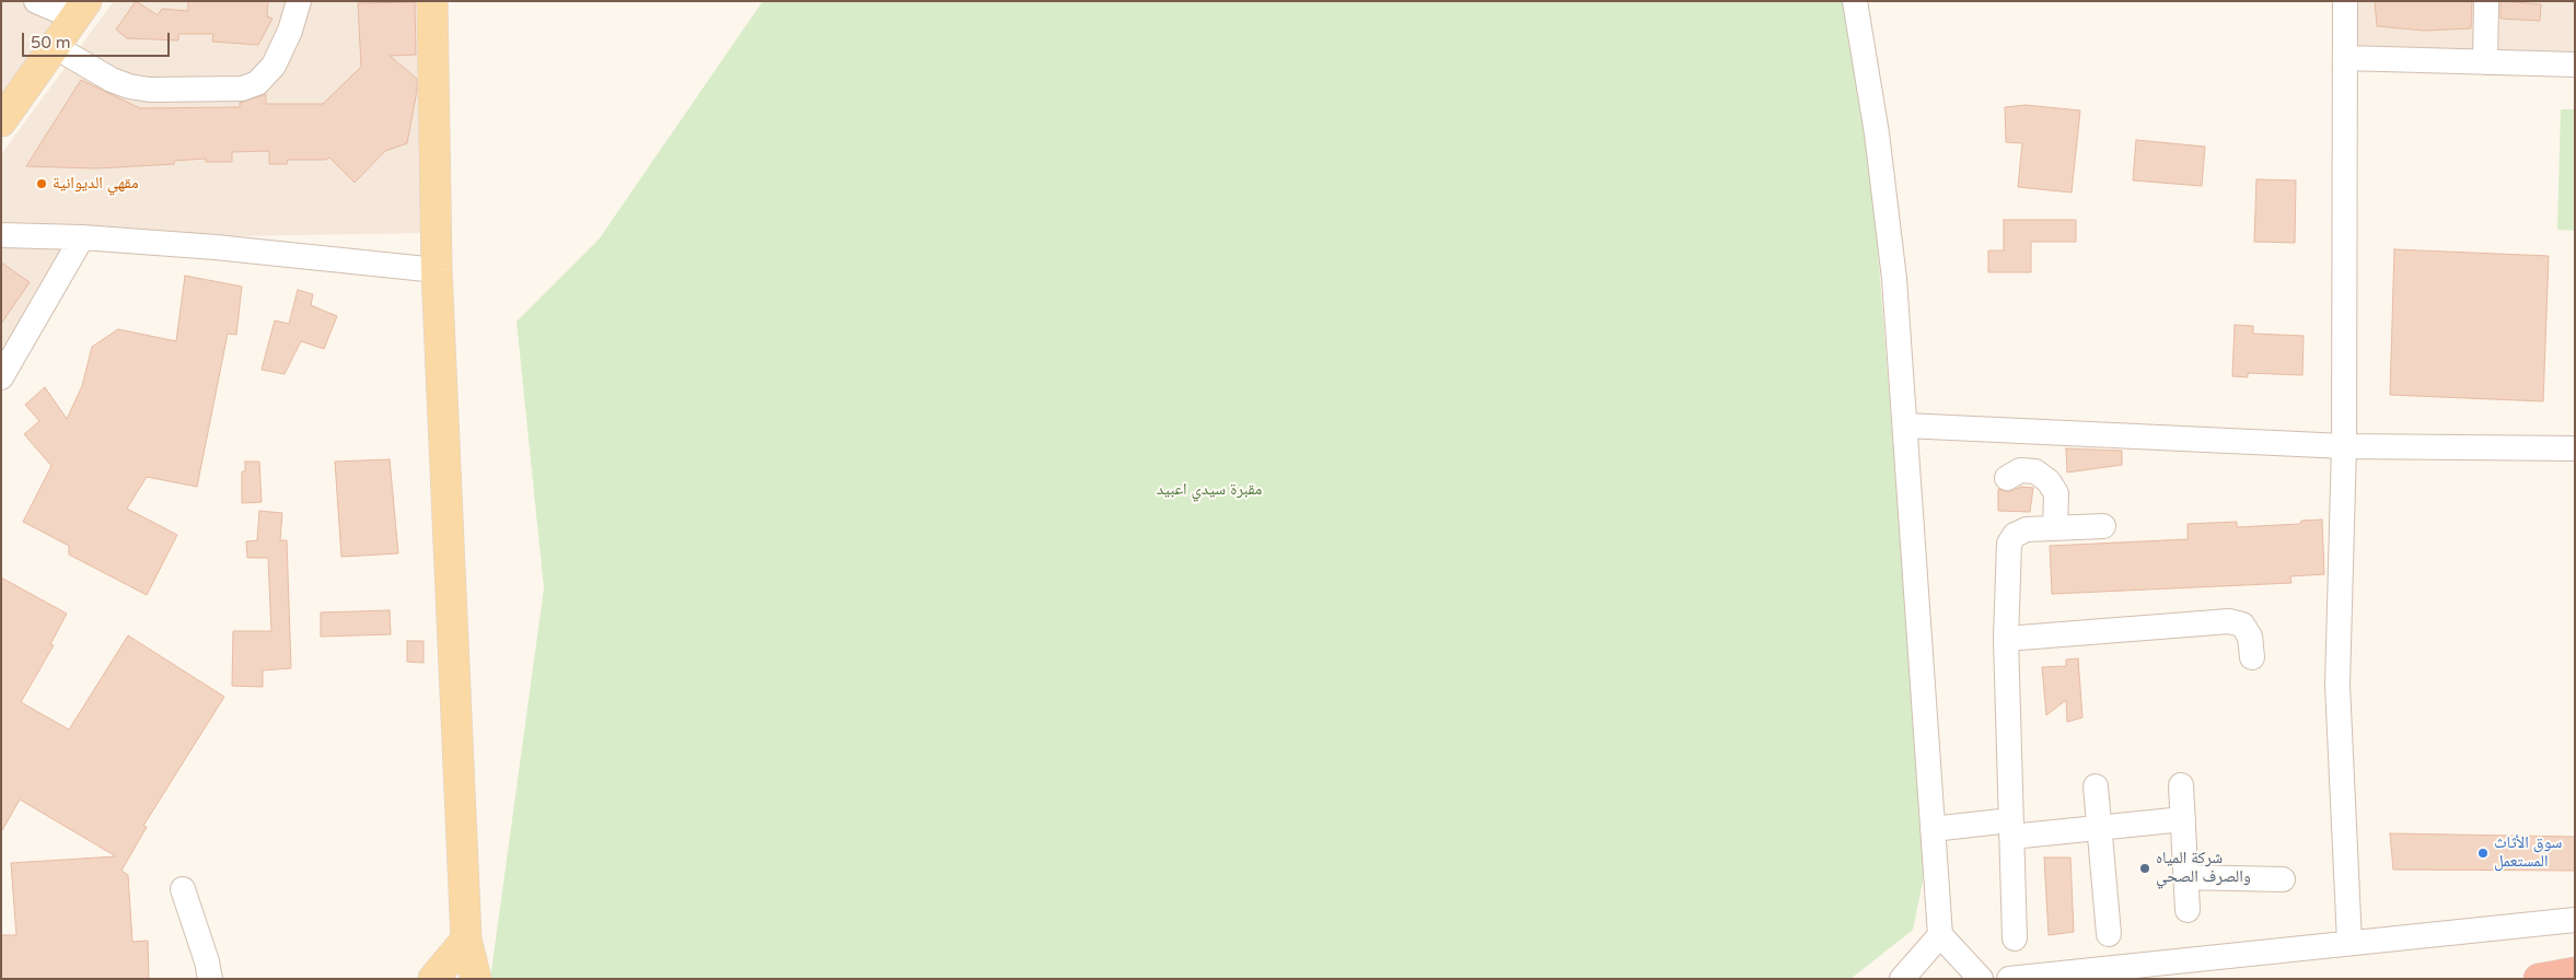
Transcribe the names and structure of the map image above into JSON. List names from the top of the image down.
{
  "parks": ["مقبرة سيدي اعبيد"],
  "places": ["مقهي الديوانية", "سوق الأثاث المستعمل", "شركة المياه والصرف الصحي"],
  "scale_bar": "50 m"
}
